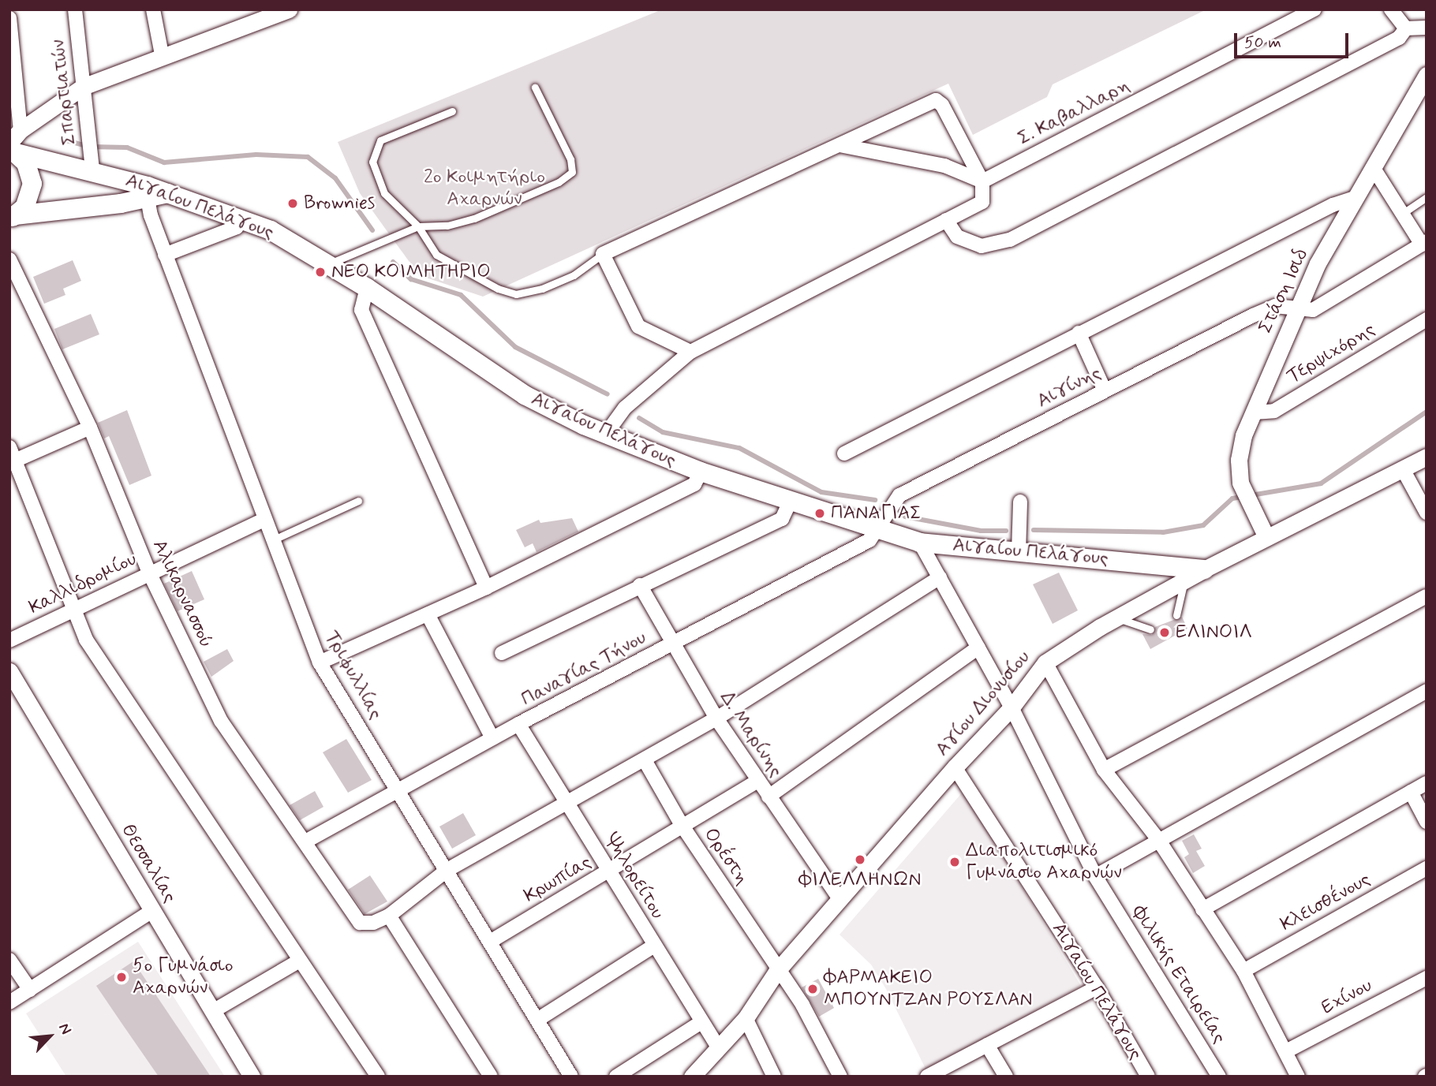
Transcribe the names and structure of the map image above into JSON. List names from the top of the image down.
{
  "streets": {
    "main road": ["Αιγαίου Πελάγους"],
    "street": [
      "Σπαρτιατών",
      "Σ. Καβαλλαρη",
      "Στάση Ισιδ",
      "Τερψιχόρης",
      "Αιγίνης",
      "Καλλιδρομίου",
      "Αλικαρνασσού",
      "Παναγίας Τήνου",
      "Τριφυλλίας",
      "Αγίου Διονυσίου",
      "Δ. Μαρίνης",
      "Ορέστη",
      "Θεσσαλίας",
      "Ψηλορείτου",
      "Κρωπίας",
      "Κλεισθένους",
      "Φιλικής Εταιρείας",
      "Εχίνου"
    ]
  },
  "crossings": [
    ["Σπαρτιατών", "Αιγαίου Πελάγους"],
    ["Αιγαίου Πελάγους", "Αιγίνης"],
    ["Αιγαίου Πελάγους", "Παναγίας Τήνου"],
    ["Αιγαίου Πελάγους", "Αγίου Διονυσίου"],
    ["Αιγαίου Πελάγους", "Φιλικής Εταιρείας"],
    ["Στάση Ισιδ", "Τερψιχόρης"],
    ["Στάση Ισιδ", "Αιγίνης"],
    ["Στάση Ισιδ", "Αγίου Διονυσίου"],
    ["Αιγίνης", "Παναγίας Τήνου"],
    ["Καλλιδρομίου", "Αλικαρνασσού"],
    ["Καλλιδρομίου", "Τριφυλλίας"],
    ["Αλικαρνασσού", "Παναγίας Τήνου"],
    ["Παναγίας Τήνου", "Τριφυλλίας"],
    ["Παναγίας Τήνου", "Δ. Μαρίνης"],
    ["Παναγίας Τήνου", "Ψηλορείτου"],
    ["Τριφυλλίας", "Κρωπίας"],
    ["Αγίου Διονυσίου", "Δ. Μαρίνης"],
    ["Αγίου Διονυσίου", "Ορέστη"],
    ["Αγίου Διονυσίου", "Ψηλορείτου"],
    ["Αγίου Διονυσίου", "Φιλικής Εταιρείας"],
    ["Δ. Μαρίνης", "Κρωπίας"],
    ["Ορέστη", "Κρωπίας"],
    ["Ψηλορείτου", "Κρωπίας"]
  ],
  "parks": ["2ο Κοιμητήριο Αχαρνών"],
  "places": [
    "Brownies",
    "ΝΕΟ ΚΟΙΜΗΤΗΡΙΟ",
    "ΠΑΝΑΓΙΑΣ",
    "ΕΛΙΝΟΙΛ",
    "ΦΙΛΕΛΛΗΝΩΝ",
    "Διαπολιτισμικό Γυμνάσιο Αχαρνών",
    "5ο Γυμνάσιο Αχαρνών",
    "ΦΑΡΜΑΚΕΙΟ ΜΠΟΥΝΤΖΑΝ ΡΟΥΣΛΑΝ"
  ],
  "scale_bar": "50 m",
  "north": "top right"
}
